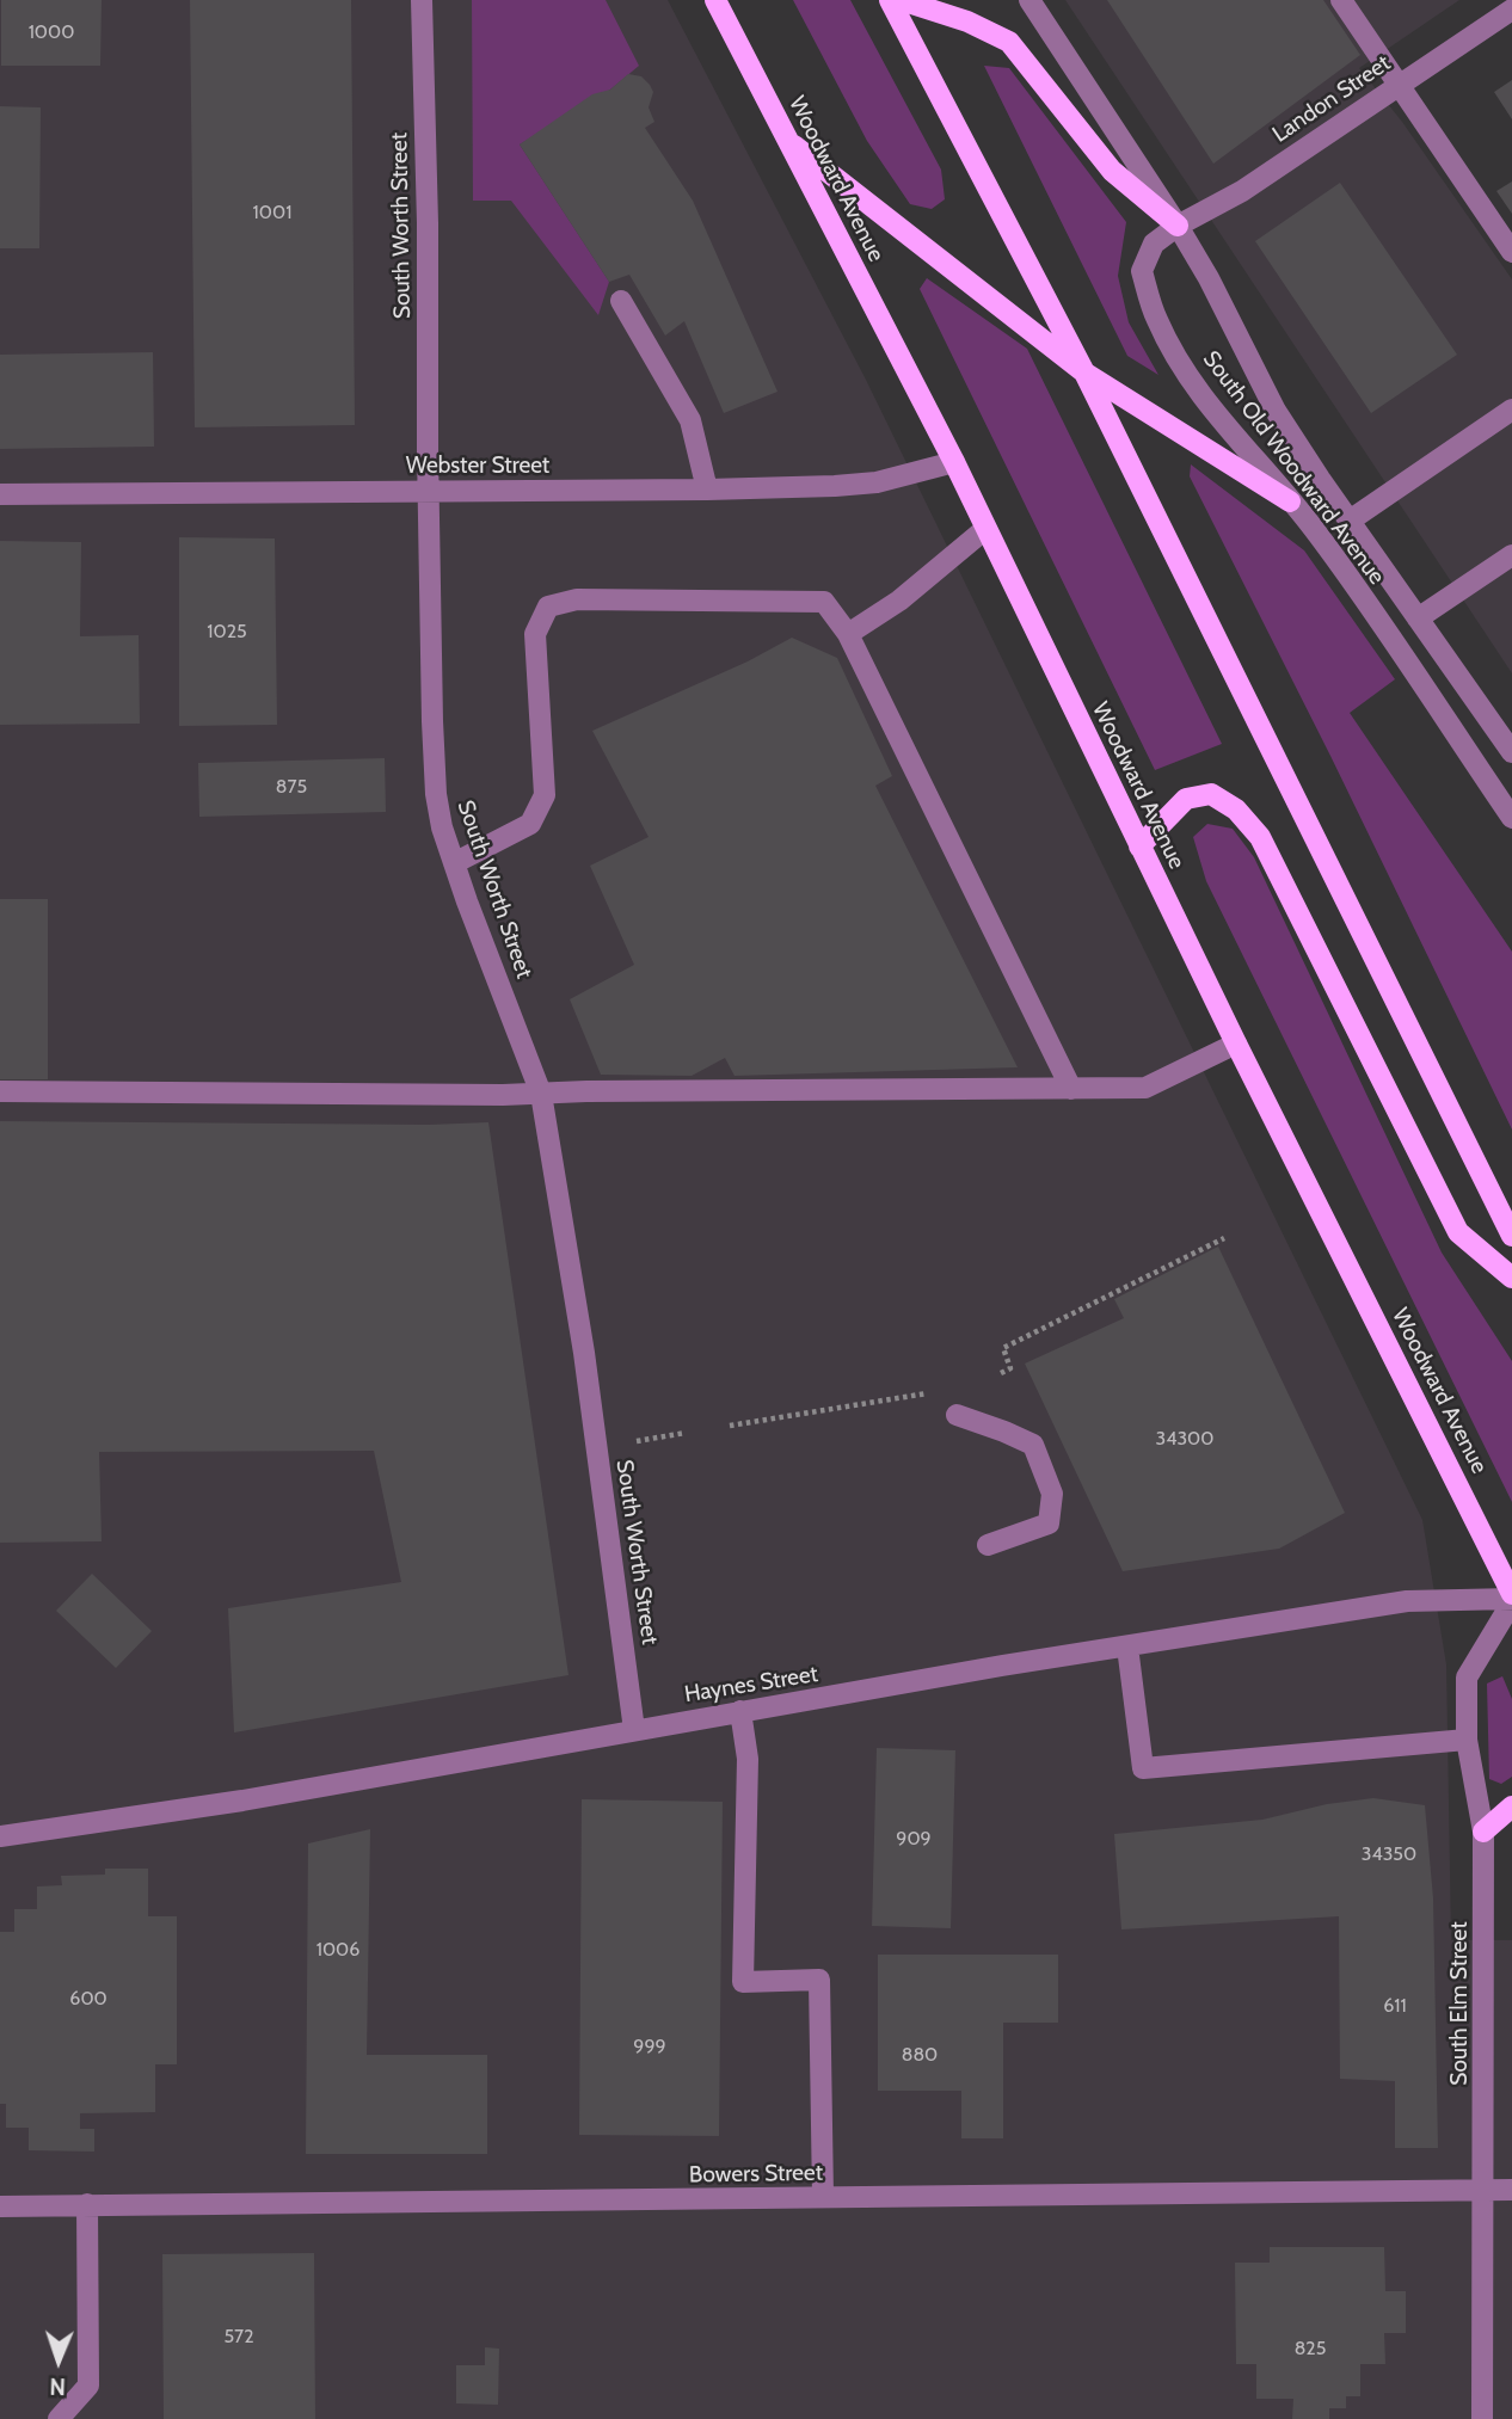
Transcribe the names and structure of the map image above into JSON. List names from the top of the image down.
{
  "streets": {
    "main road": ["Woodward Avenue"],
    "street": [
      "Landon Street",
      "South Worth Street",
      "Webster Street",
      "South Old Woodward Avenue",
      "Haynes Street",
      "South Elm Street",
      "Bowers Street"
    ]
  },
  "crossings": [
    ["Landon Street", "South Old Woodward Avenue"],
    ["Woodward Avenue", "Webster Street"],
    ["Woodward Avenue", "Haynes Street"],
    ["Woodward Avenue", "South Elm Street"],
    ["South Worth Street", "Webster Street"],
    ["South Worth Street", "Haynes Street"],
    ["Haynes Street", "South Elm Street"],
    ["South Elm Street", "Bowers Street"]
  ],
  "house_numbers": [
    "1000",
    "1001",
    "1025",
    "875",
    "34300",
    "909",
    "34350",
    "1006",
    "600",
    "611",
    "999",
    "880",
    "572",
    "825"
  ],
  "north": "bottom"
}
